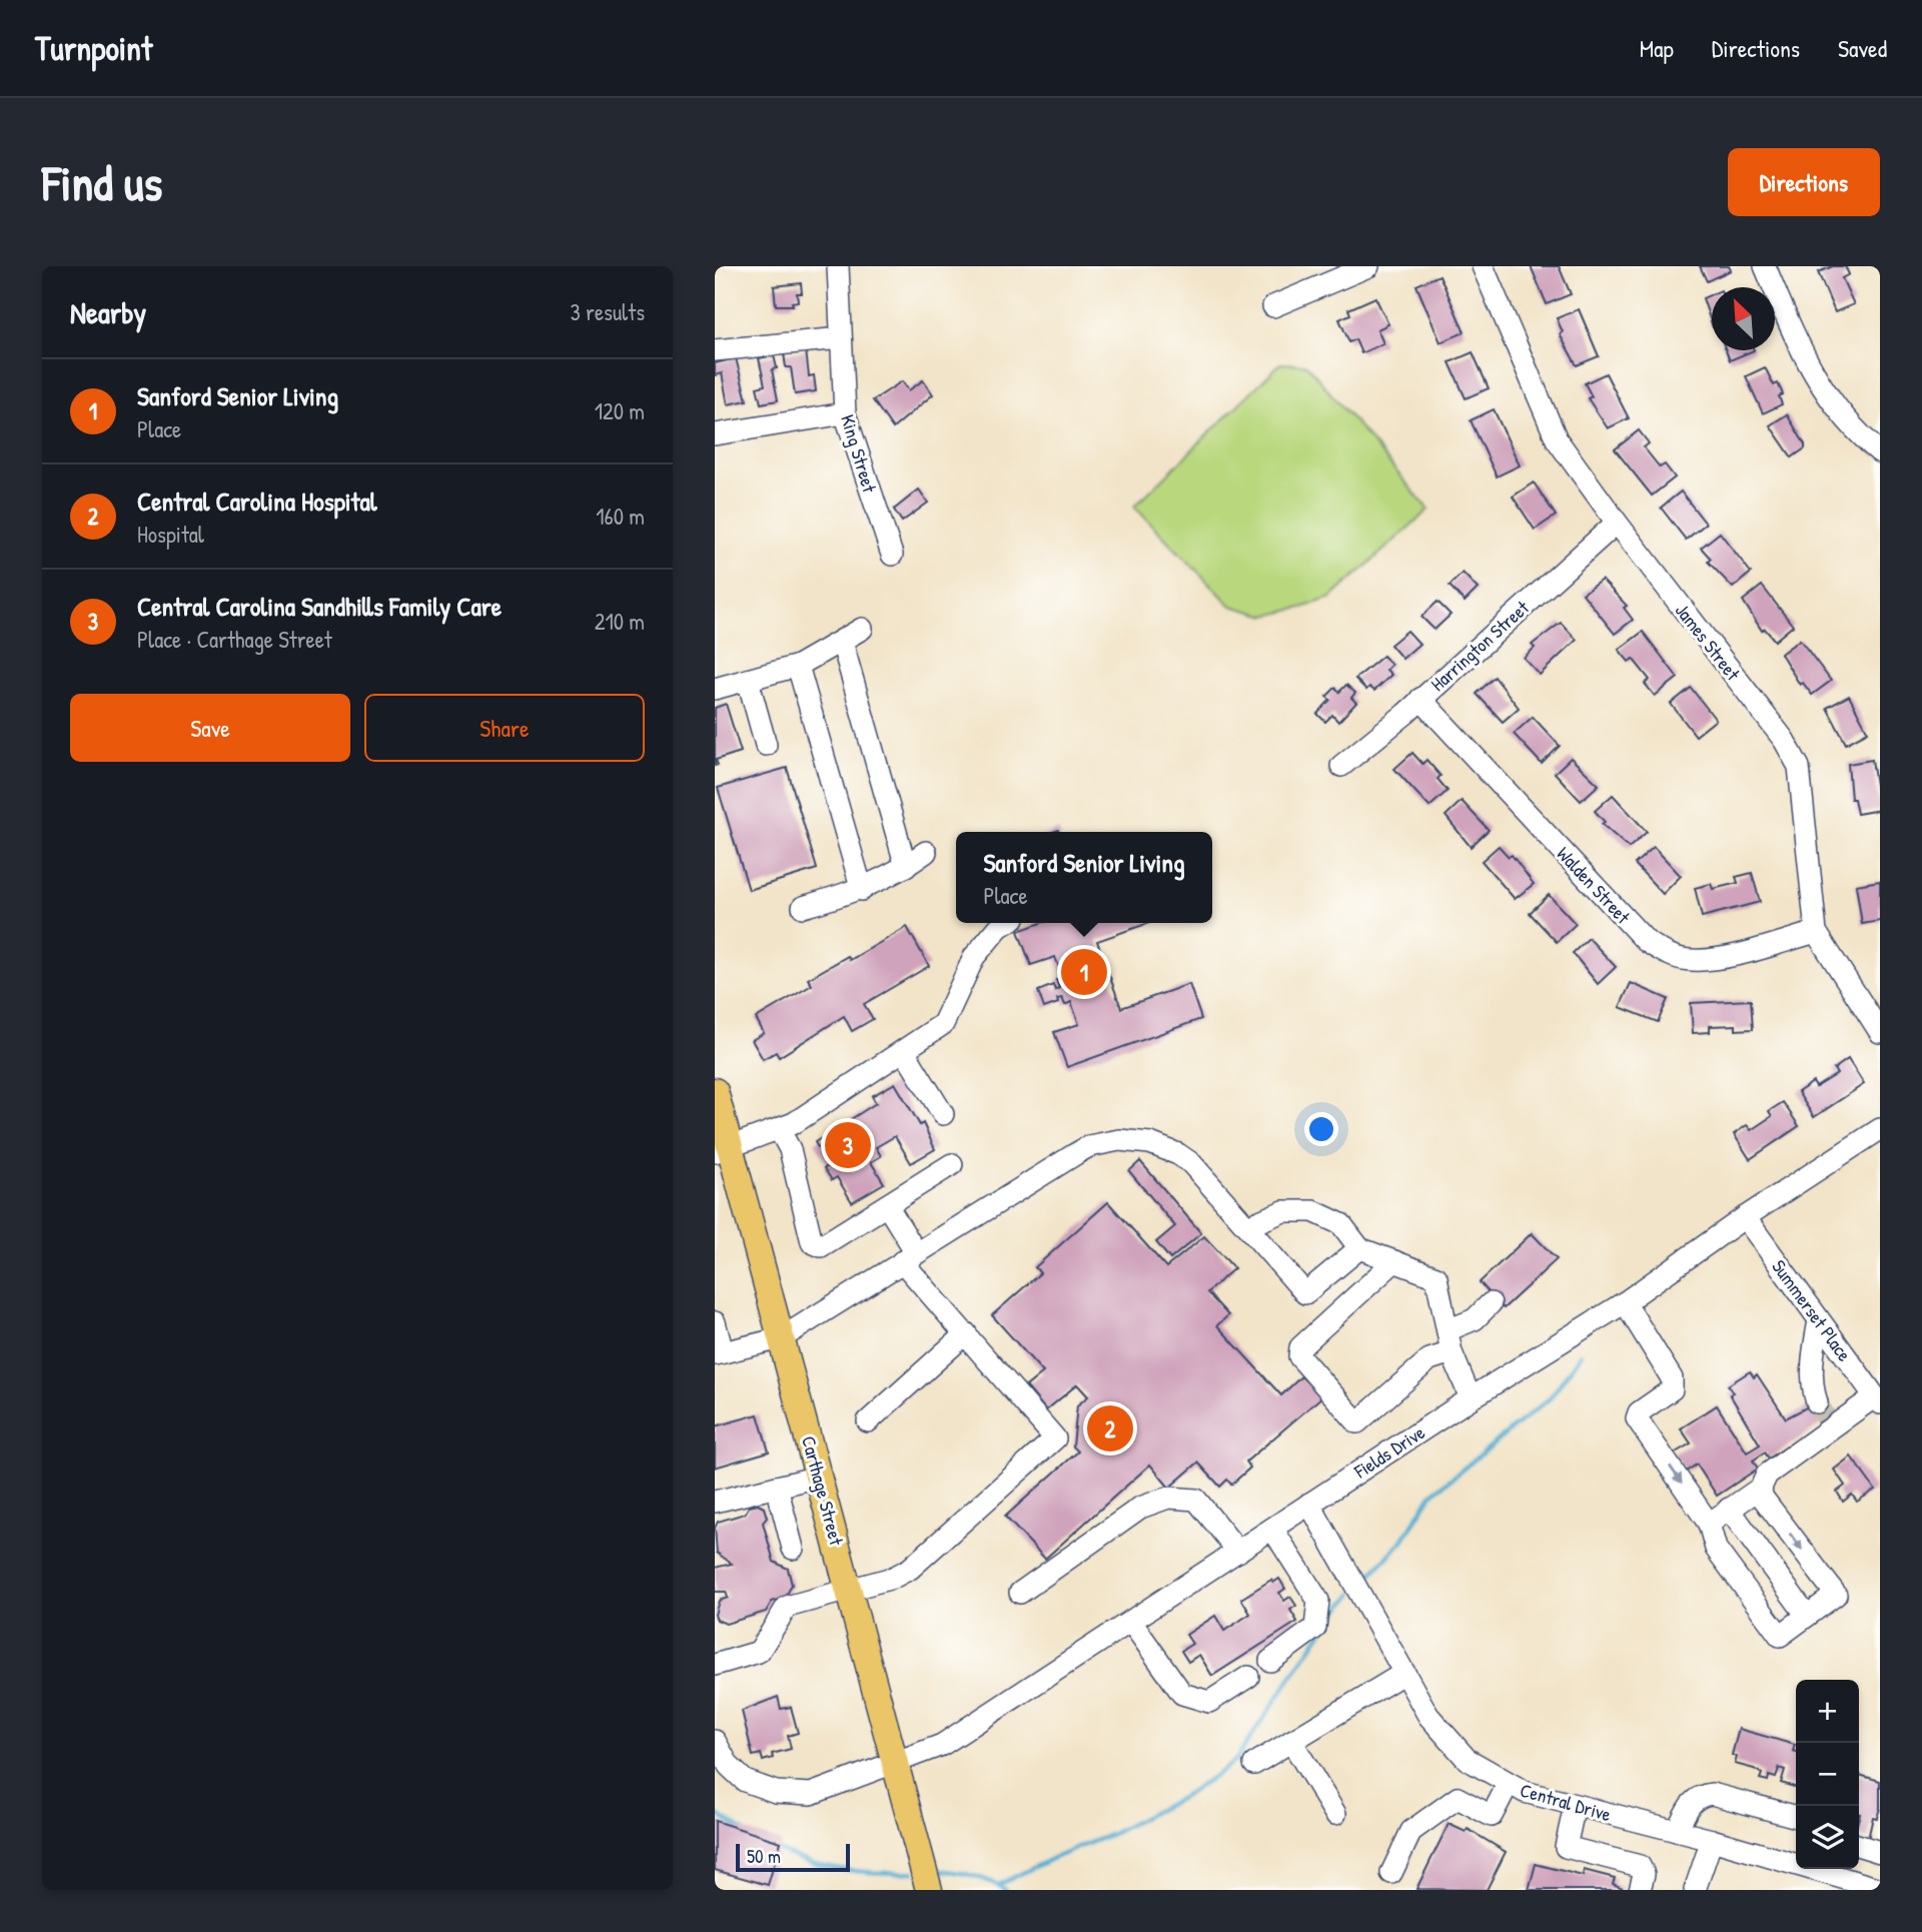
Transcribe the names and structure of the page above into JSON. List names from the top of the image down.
{
  "streets": {
    "main road": ["Carthage Street"],
    "street": [
      "King Street",
      "James Street",
      "Harrington Street",
      "Walden Street",
      "Summerset Place",
      "Fields Drive",
      "Central Drive"
    ]
  },
  "crossings": [
    ["James Street", "Harrington Street"],
    ["James Street", "Walden Street"],
    ["Harrington Street", "Walden Street"],
    ["Summerset Place", "Fields Drive"],
    ["Fields Drive", "Carthage Street"],
    ["Fields Drive", "Central Drive"]
  ],
  "scale_bar": "50 m",
  "north": "top left",
  "page": {
    "header": "Turnpoint",
    "nav": ["Map", "Directions", "Saved"],
    "buttons": [
      "Directions",
      ["Save", "Share"]
    ],
    "title": "Find us",
    "heading": ["Nearby", "3 results"],
    "list": [
      {
        "mark": "1",
        "name": "Sanford Senior Living",
        "note": "Place",
        "value": "120 m"
      },
      {
        "mark": "2",
        "name": "Central Carolina Hospital",
        "note": "Hospital",
        "value": "160 m"
      },
      {
        "mark": "3",
        "name": "Central Carolina Sandhills Family Care",
        "note": "Place · Carthage Street",
        "value": "210 m"
      }
    ],
    "popup": ["Sanford Senior Living", "Place"],
    "pins": ["1", "3", "2"],
    "map_buttons": ["+", "−"],
    "scale": "50 m"
  }
}
